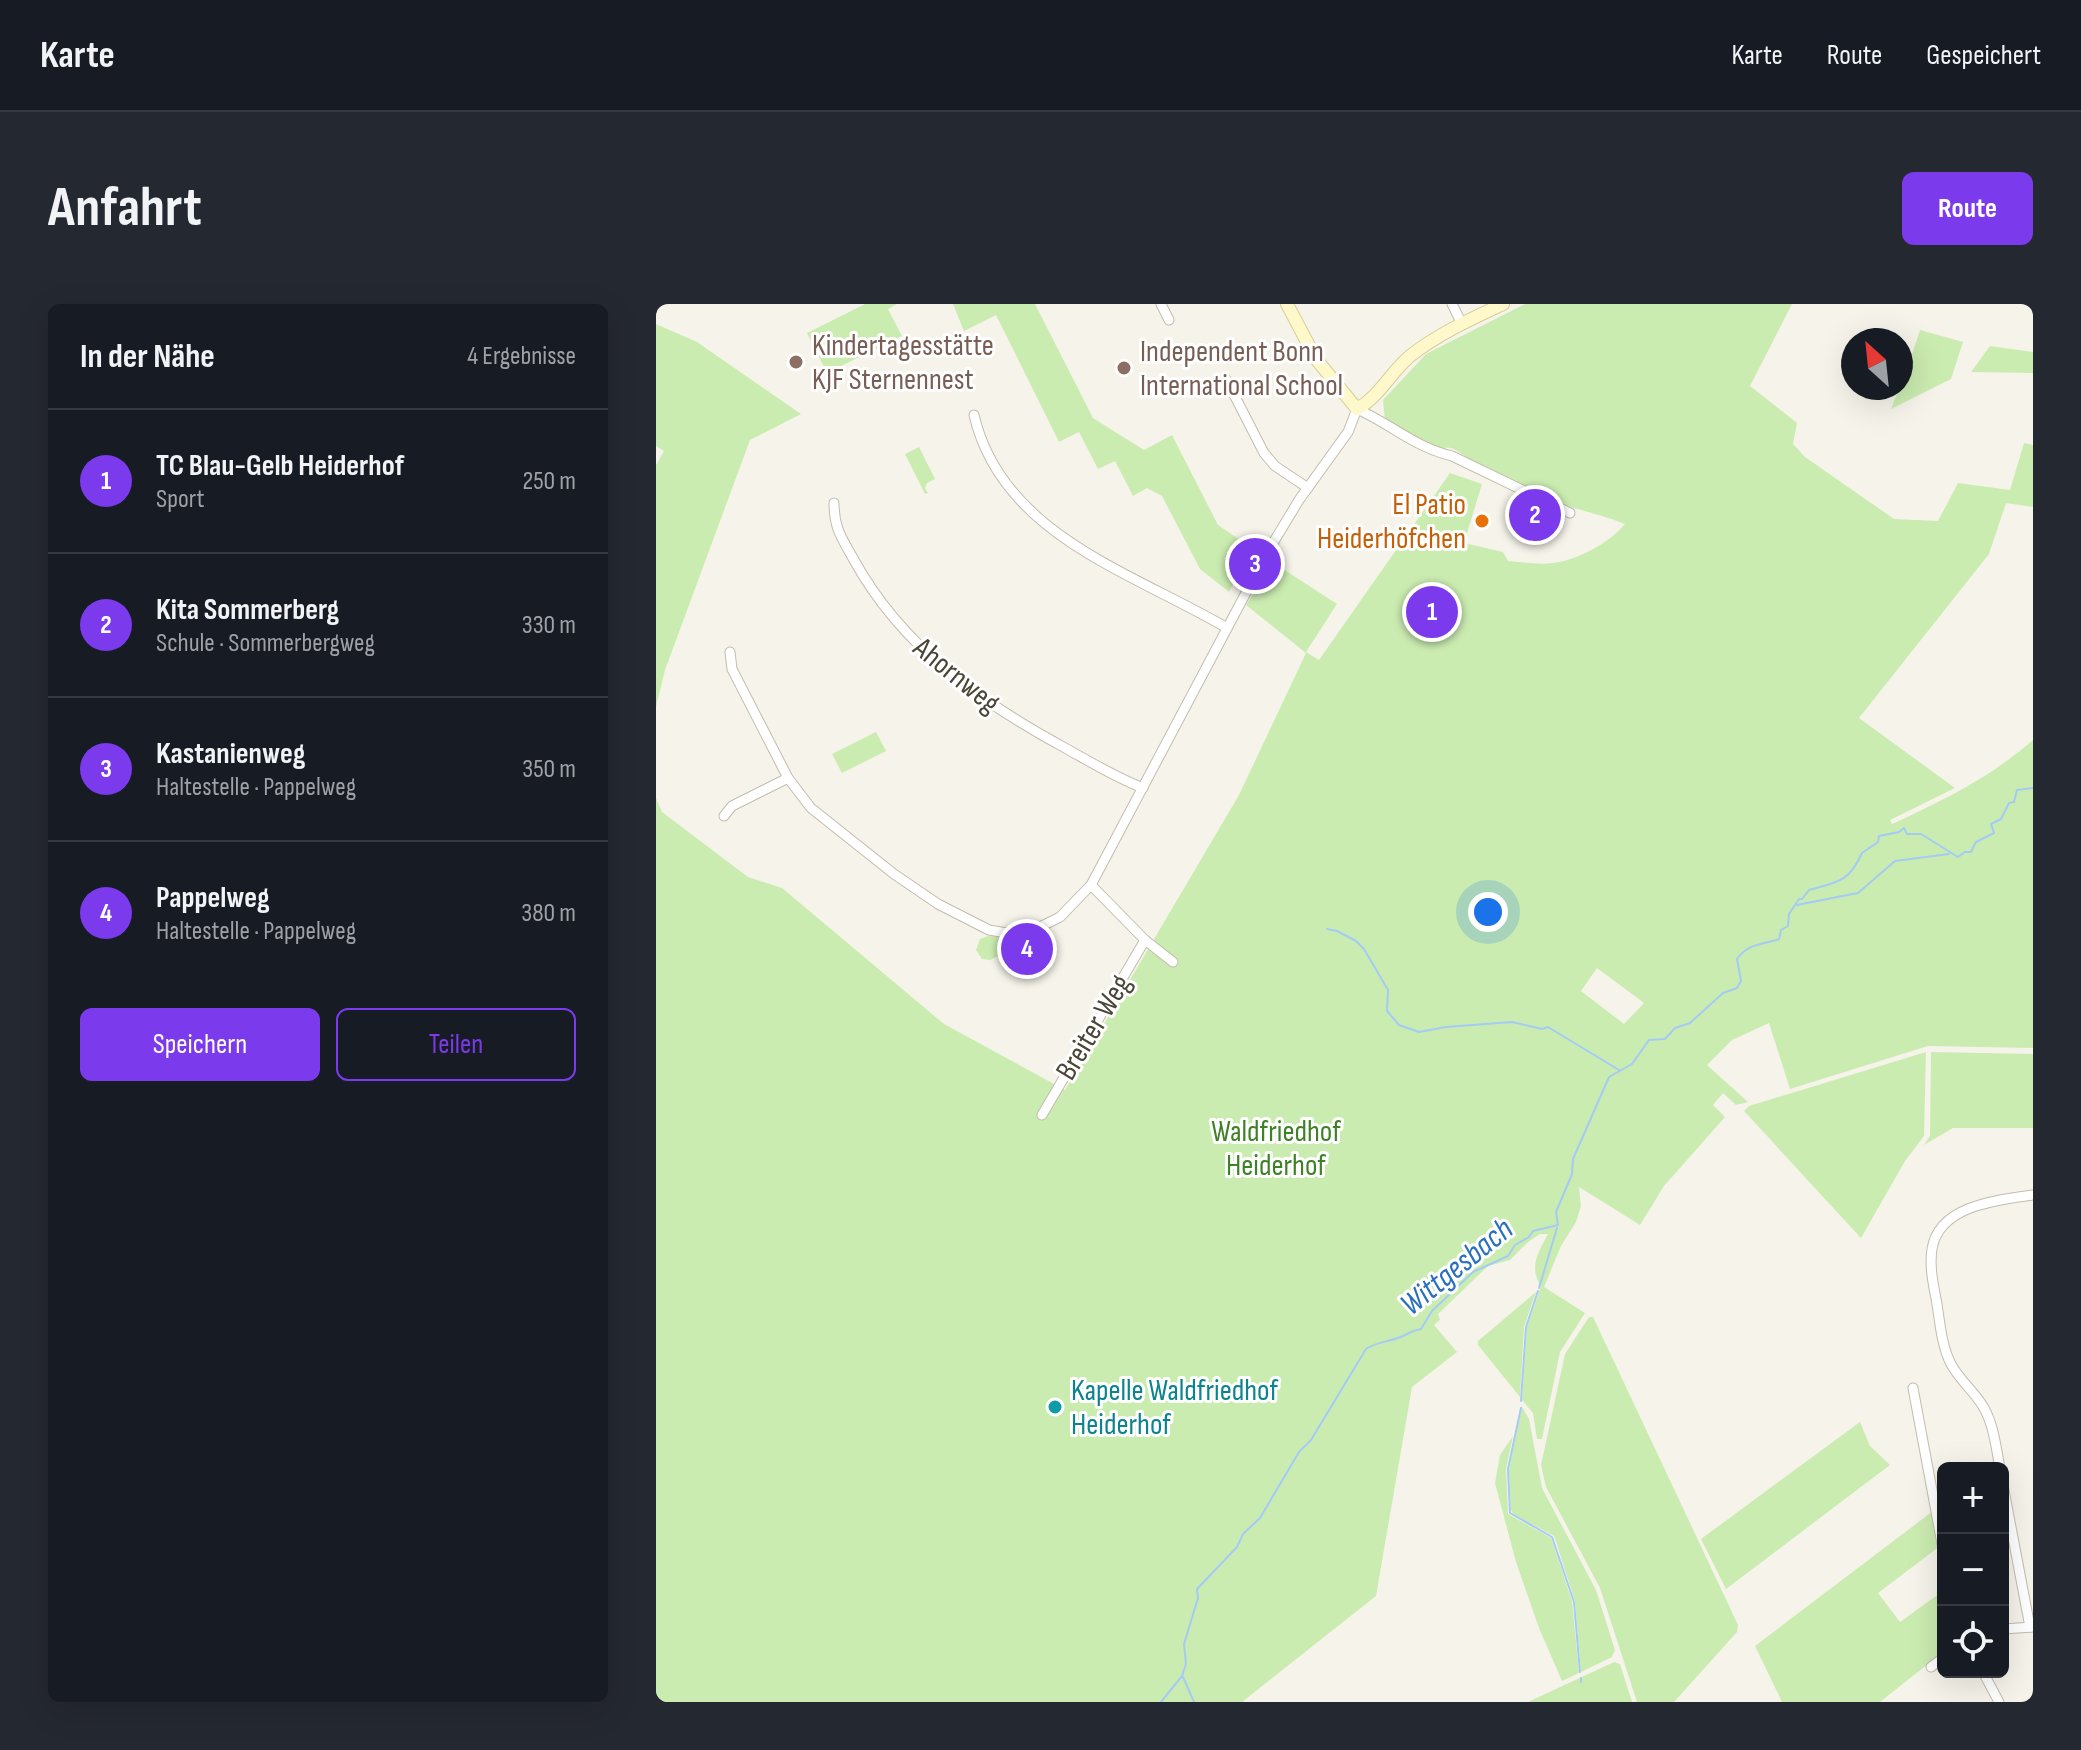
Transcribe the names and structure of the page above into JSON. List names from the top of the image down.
{
  "streets": {
    "street": ["Ahornweg", "Breiter Weg"]
  },
  "water": ["Wittgesbach"],
  "parks": ["Waldfriedhof Heiderhof"],
  "places": [
    "Kindertagesstätte KJF Sternennest",
    "Independent Bonn International School",
    "El Patio Heiderhöfchen",
    "Kapelle Waldfriedhof Heiderhof"
  ],
  "north": "top left",
  "page": {
    "header": "Karte",
    "nav": ["Karte", "Route", "Gespeichert"],
    "buttons": [
      "Route",
      ["Speichern", "Teilen"]
    ],
    "title": "Anfahrt",
    "heading": ["In der Nähe", "4 Ergebnisse"],
    "list": [
      {
        "mark": "1",
        "name": "TC Blau-Gelb Heiderhof",
        "note": "Sport",
        "value": "250 m"
      },
      {
        "mark": "2",
        "name": "Kita Sommerberg",
        "note": "Schule · Sommerbergweg",
        "value": "330 m"
      },
      {
        "mark": "3",
        "name": "Kastanienweg",
        "note": "Haltestelle · Pappelweg",
        "value": "350 m"
      },
      {
        "mark": "4",
        "name": "Pappelweg",
        "note": "Haltestelle · Pappelweg",
        "value": "380 m"
      }
    ],
    "pins": [
      "2",
      "3",
      "1",
      "4"
    ],
    "map_buttons": ["+", "−"]
  }
}
